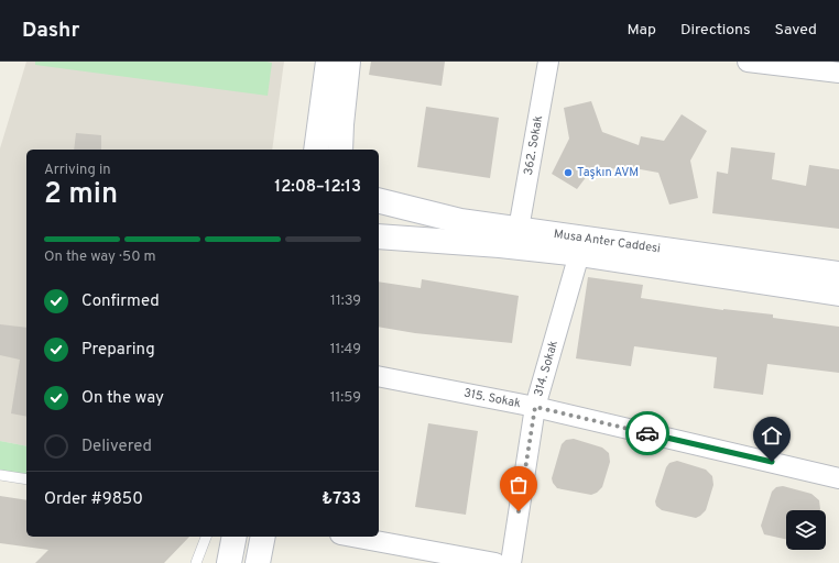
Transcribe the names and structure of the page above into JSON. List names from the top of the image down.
{
  "streets": {
    "main road": ["Musa Anter Caddesi"],
    "street": ["362. Sokak", "314. Sokak", "315. Sokak"]
  },
  "crossings": [
    ["362. Sokak", "Musa Anter Caddesi"],
    ["Musa Anter Caddesi", "314. Sokak"],
    ["314. Sokak", "315. Sokak"]
  ],
  "places": ["Taşkın AVM"],
  "page": {
    "header": "Dashr",
    "nav": ["Map", "Directions", "Saved"],
    "heading": ["2 min", "Arriving in", "12:08–12:13"],
    "panel": ["Order #9850", "₺733"],
    "bar": "On the way · 50 m",
    "list": [
      ["Confirmed", "11:39"],
      ["Preparing", "11:49"],
      ["On the way", "11:59"],
      "Delivered"
    ]
  }
}
